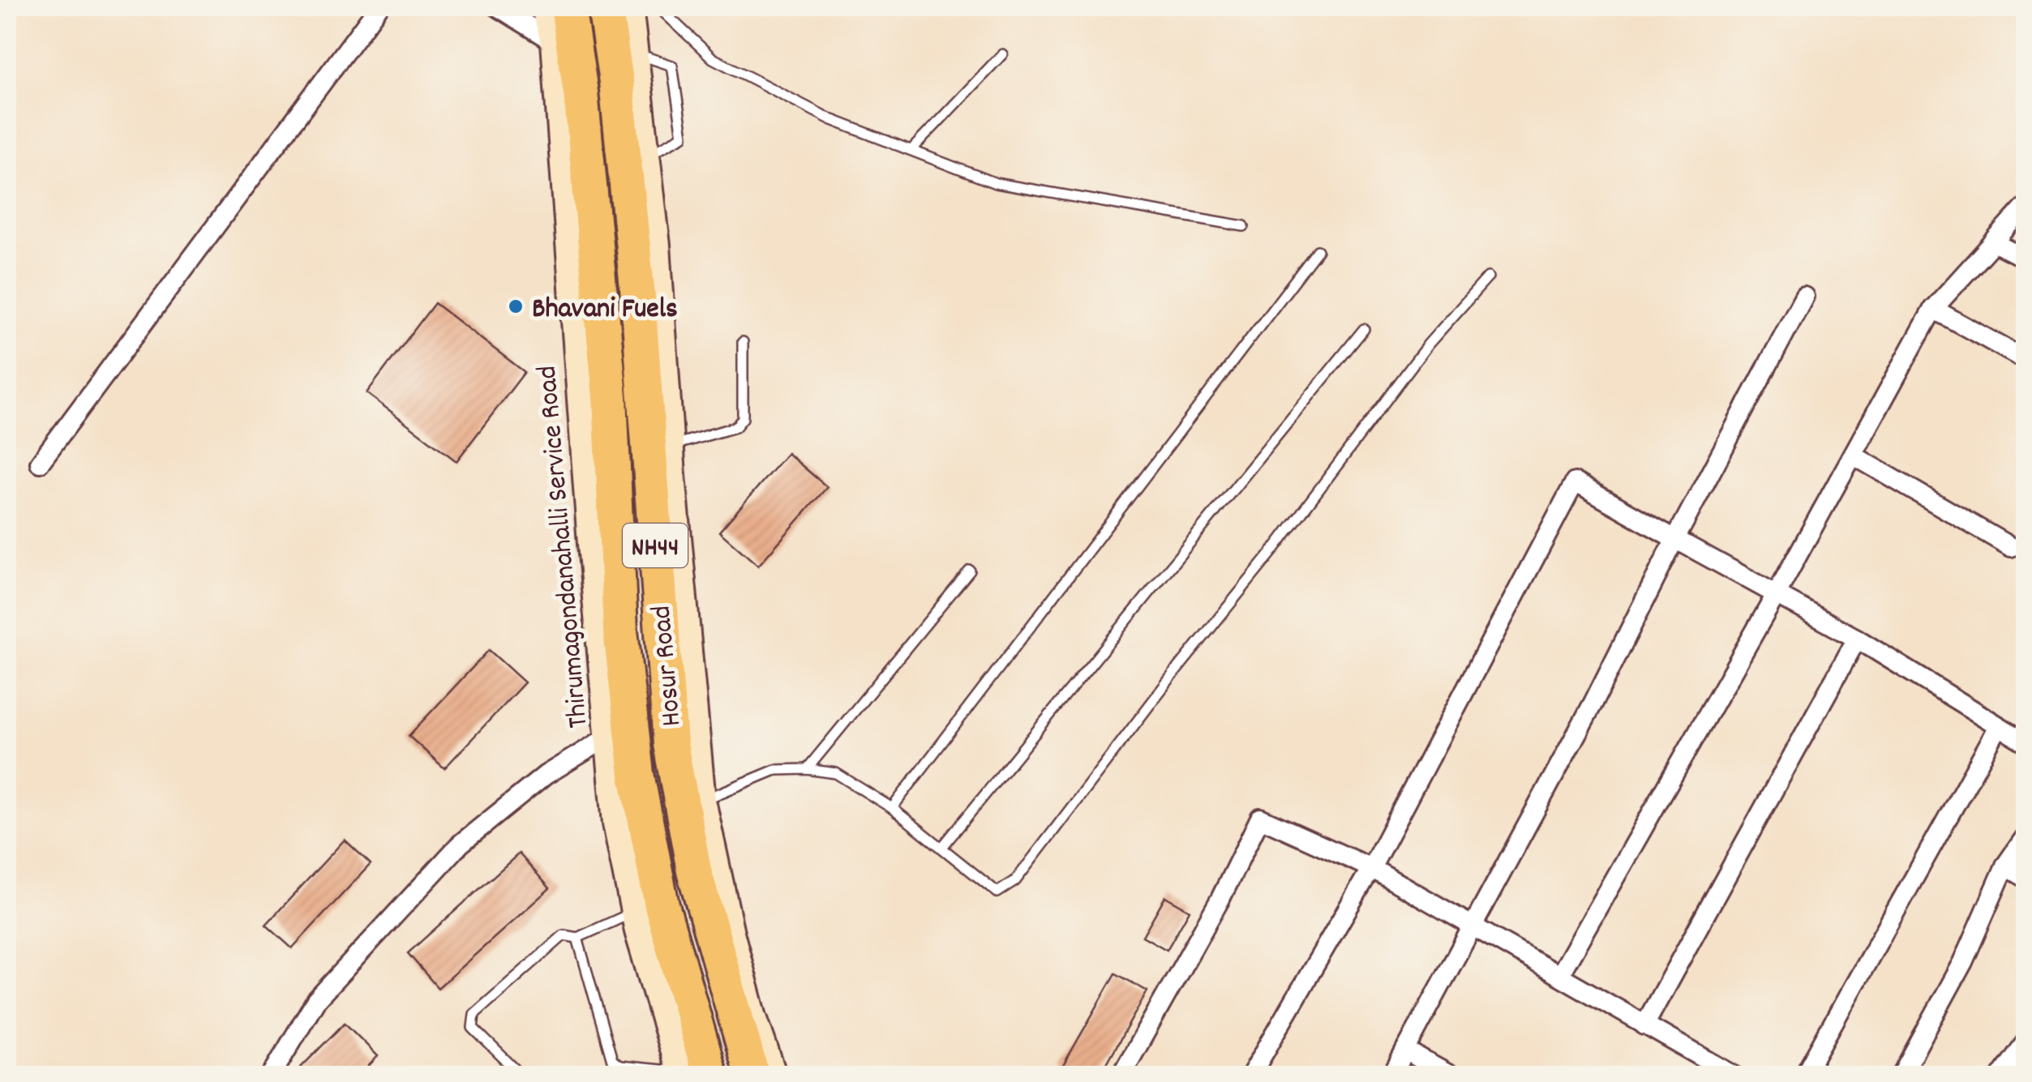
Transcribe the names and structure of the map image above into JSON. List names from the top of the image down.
{
  "streets": {
    "highway": ["NH44", "Hosur Road"],
    "street": ["Thirumagondanahalli Service Road"]
  },
  "crossings": [
    ["Thirumagondanahalli Service Road", "Hosur Road"]
  ],
  "places": ["Bhavani Fuels"]
}
